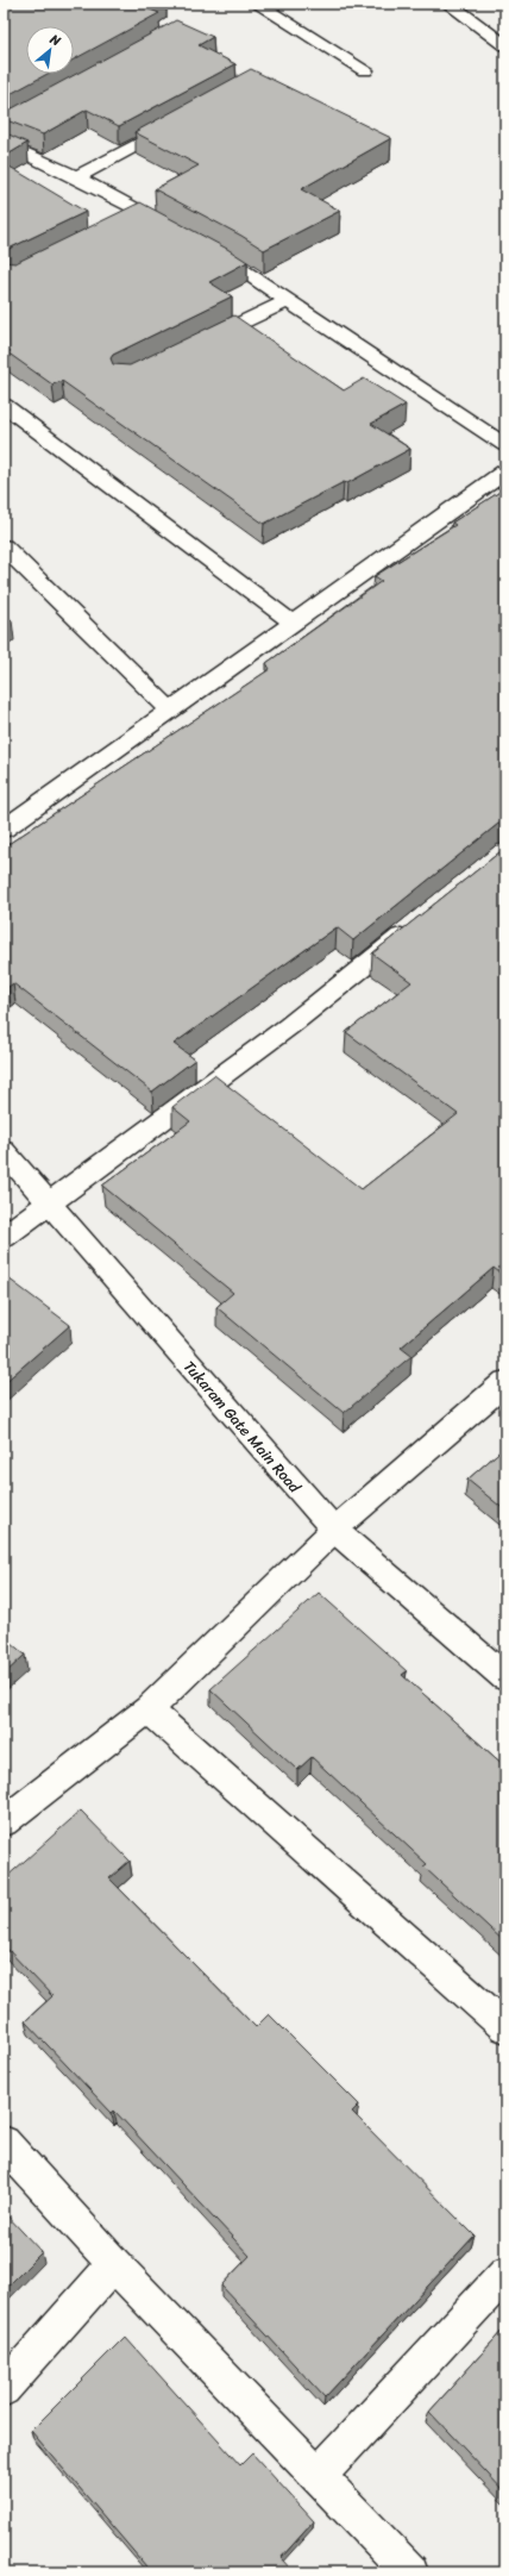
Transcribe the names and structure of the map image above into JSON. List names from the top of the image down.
{
  "streets": {
    "street": ["Tukaram Gate Main Road"]
  },
  "north": "top right"
}
